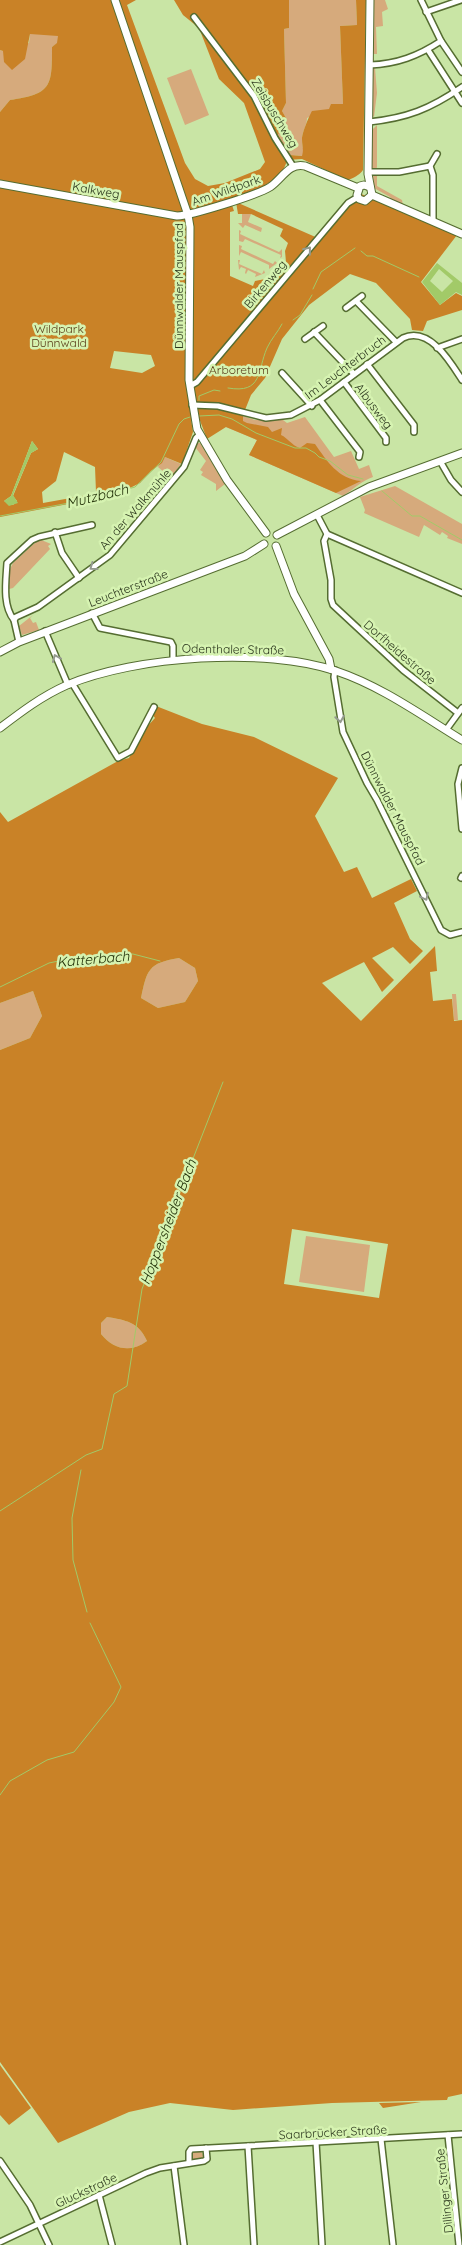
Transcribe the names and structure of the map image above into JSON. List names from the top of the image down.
{
  "streets": {
    "main road": [
      "Zeisbuschweg",
      "Kalkweg",
      "Am Wildpark",
      "Dünnwalder Mauspfad",
      "Leuchterstraße",
      "Odenthaler Straße"
    ],
    "street": [
      "Birkenweg",
      "Im Leuchterbruch",
      "Albusweg",
      "An der Walkmühle",
      "Dorfheidestraße",
      "Saarbrücker Straße",
      "Gluckstraße",
      "Dillinger Straße"
    ]
  },
  "crossings": [
    ["Zeisbuschweg", "Am Wildpark"],
    ["Kalkweg", "Am Wildpark"],
    ["Kalkweg", "Dünnwalder Mauspfad"],
    ["Am Wildpark", "Dünnwalder Mauspfad"],
    ["Birkenweg", "Dünnwalder Mauspfad"],
    ["Dünnwalder Mauspfad", "Im Leuchterbruch"],
    ["Dünnwalder Mauspfad", "An der Walkmühle"],
    ["Dünnwalder Mauspfad", "Leuchterstraße"],
    ["Dünnwalder Mauspfad", "Odenthaler Straße"],
    ["Im Leuchterbruch", "Albusweg"],
    ["Saarbrücker Straße", "Gluckstraße"],
    ["Saarbrücker Straße", "Dillinger Straße"]
  ],
  "one_way": ["Birkenweg", "An der Walkmühle"],
  "water": ["Mutzbach", "Katterbach", "Hoppersheider Bach"],
  "parks": ["Wildpark Dünnwald", "Arboretum"]
}
